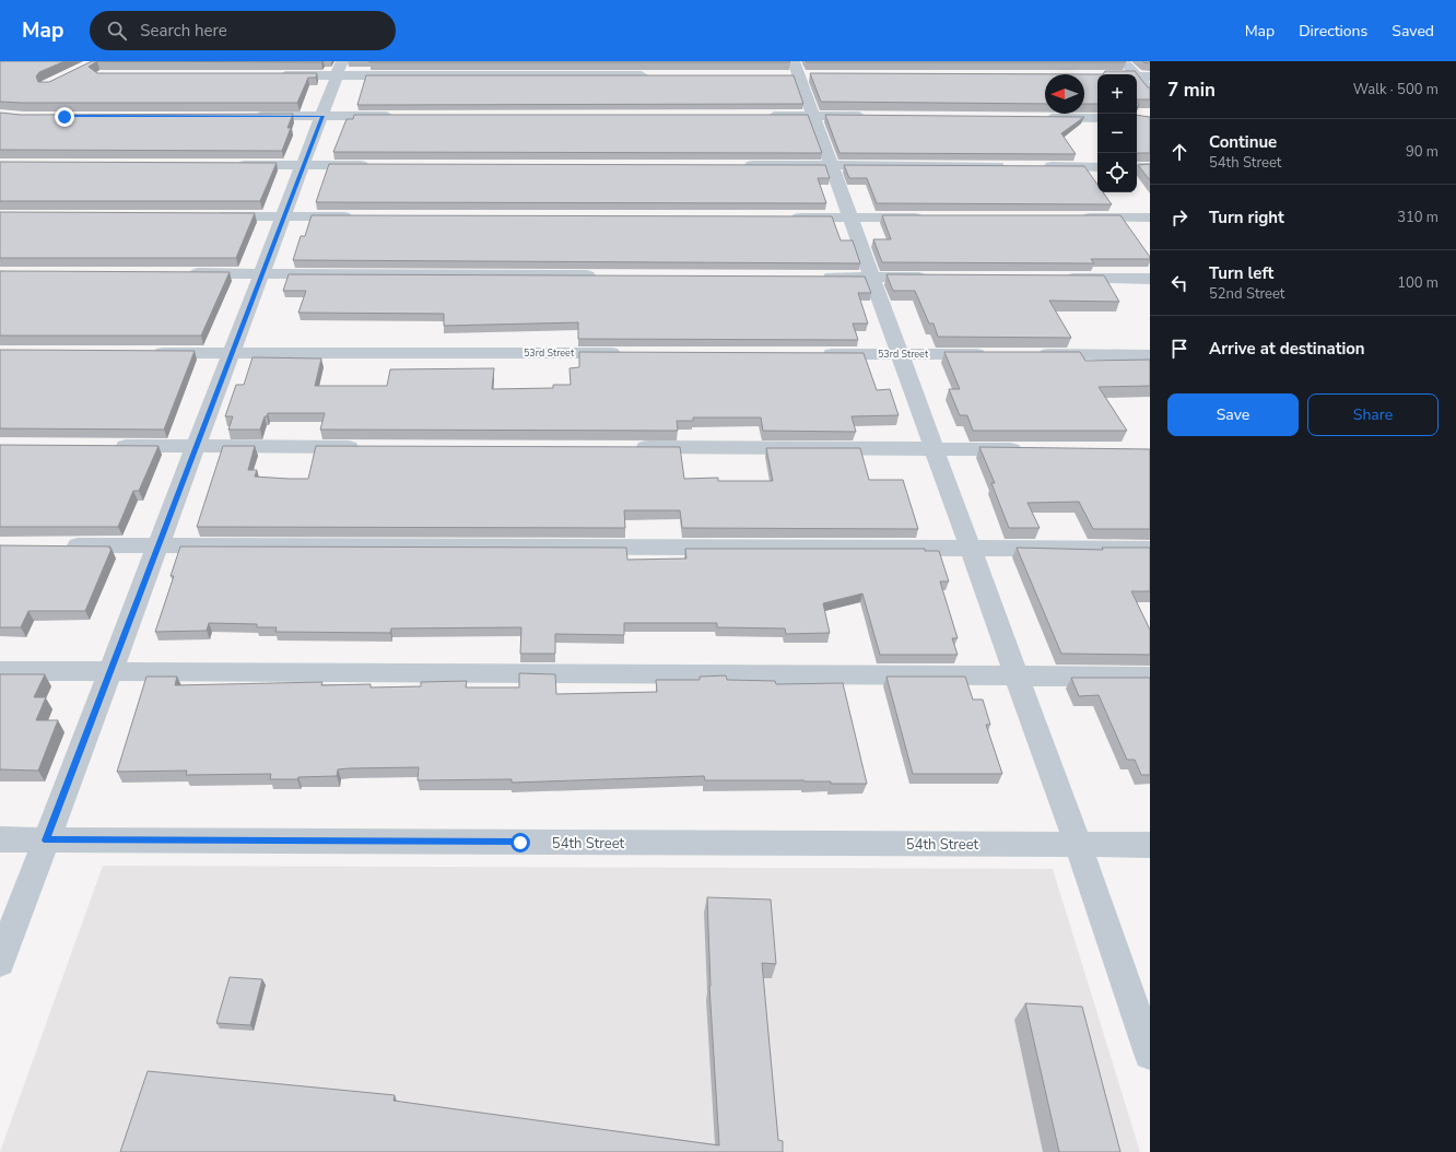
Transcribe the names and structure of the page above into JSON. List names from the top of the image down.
{
  "streets": {
    "street": ["53rd Street", "54th Street"]
  },
  "north": "left",
  "page": {
    "header": "Map",
    "search": "Search here",
    "nav": ["Map", "Directions", "Saved"],
    "heading": ["7 min", "Walk · 500 m"],
    "map_buttons": ["+", "−"],
    "list": [
      ["Continue", "54th Street", "90 m"],
      ["Turn right", "310 m"],
      ["Turn left", "52nd Street", "100 m"],
      "Arrive at destination"
    ],
    "buttons": ["Save", "Share"]
  }
}
